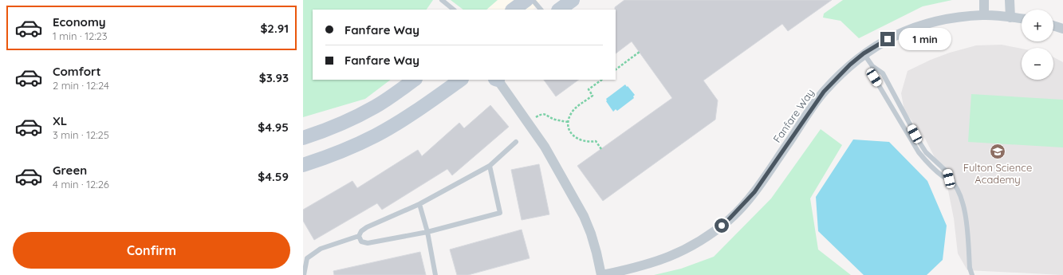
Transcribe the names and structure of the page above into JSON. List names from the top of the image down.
{
  "streets": {
    "street": ["Fanfare Way"]
  },
  "places": {
    "school or university": ["Fulton Science Academy"]
  },
  "page": {
    "list": [
      {
        "name": "Economy",
        "note": "1 min · 12:23",
        "value": "$2.91"
      },
      {
        "name": "Comfort",
        "note": "2 min · 12:24",
        "value": "$3.93"
      },
      {
        "name": "XL",
        "note": "3 min · 12:25",
        "value": "$4.95"
      },
      {
        "name": "Green",
        "note": "4 min · 12:26",
        "value": "$4.59"
      }
    ],
    "map_buttons": ["+", "−"],
    "banner": ["Fanfare Way", "Fanfare Way"],
    "bubble": "1 min",
    "buttons": "Confirm"
  }
}
